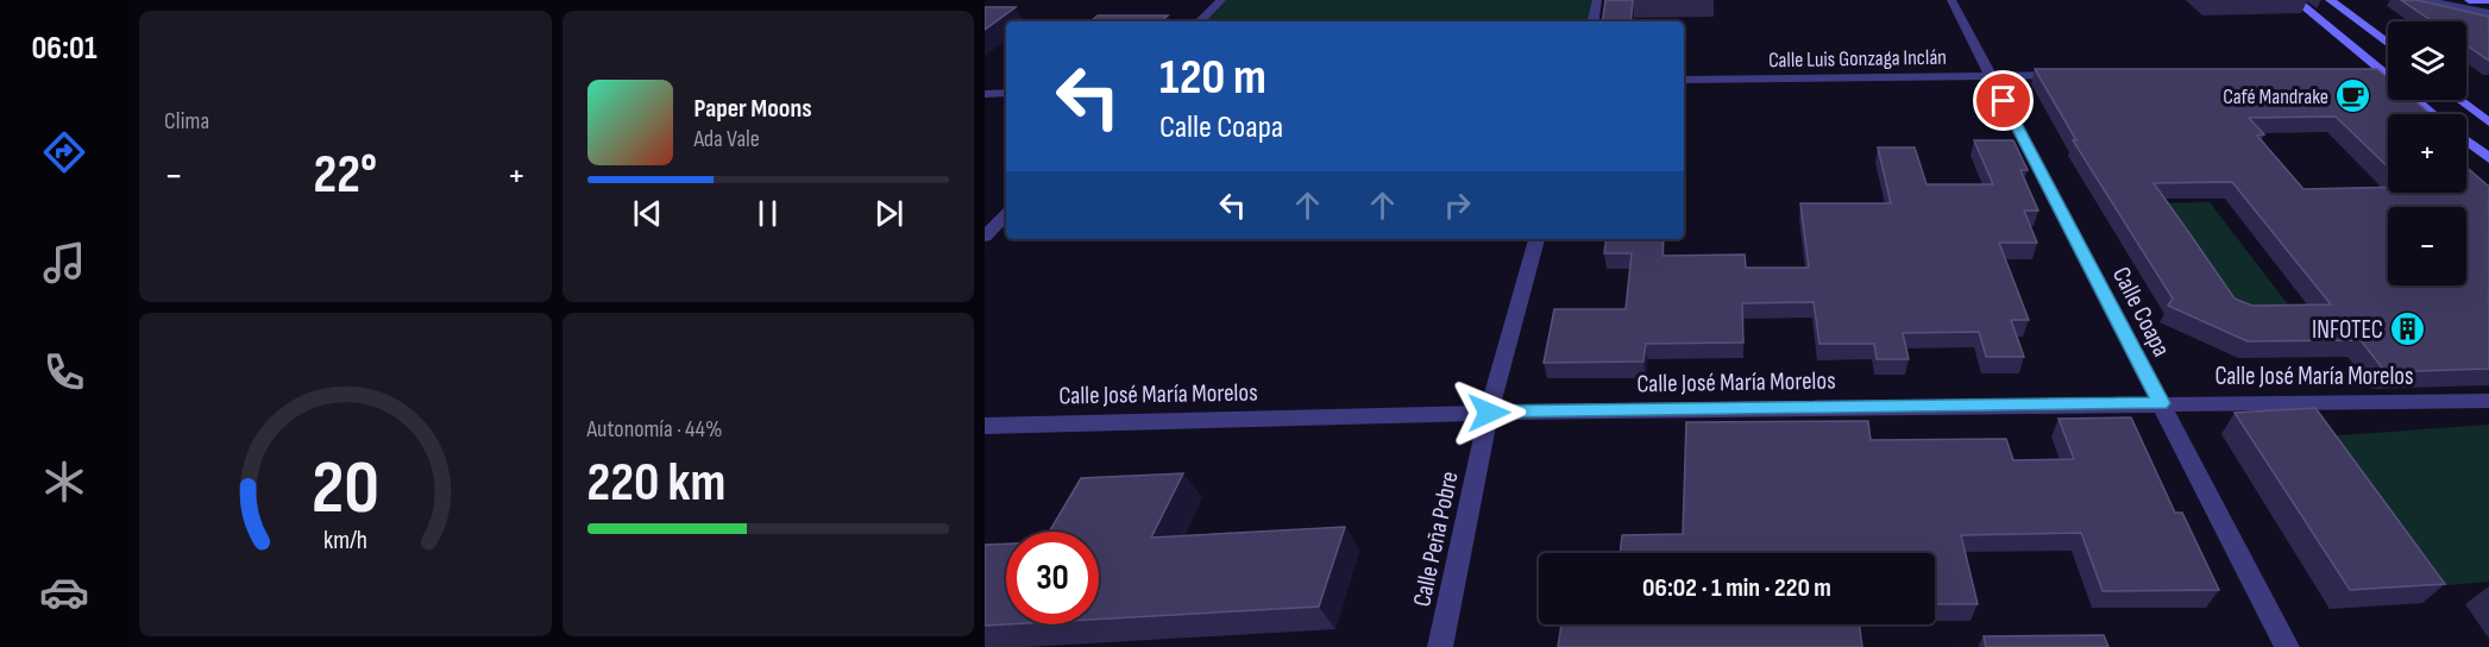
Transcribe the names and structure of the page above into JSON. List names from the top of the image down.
{
  "streets": {
    "street": [
      "Calle Luis Gonzaga Inclán",
      "Calle Coapa",
      "Calle José María Morelos",
      "Calle Peña Pobre"
    ]
  },
  "crossings": [
    ["Calle Luis Gonzaga Inclán", "Calle Coapa"],
    ["Calle Coapa", "Calle José María Morelos"],
    ["Calle José María Morelos", "Calle Peña Pobre"]
  ],
  "places": {
    "cafe": ["Café Mandrake"],
    "building": ["INFOTEC"]
  },
  "page": {
    "tabs": "06:01",
    "tile": [
      "Clima",
      ["Autonomía · 44%", "220 km"]
    ],
    "map_buttons": ["+", "−"],
    "turn": ["120 m", "Calle Coapa"],
    "song": ["Paper Moons", "Ada Vale"],
    "heat": ["−", "22°", "+"],
    "limit": "30",
    "trip": "06:02 · 1 min · 220 m",
    "gauge": ["20", "km/h"]
  }
}
